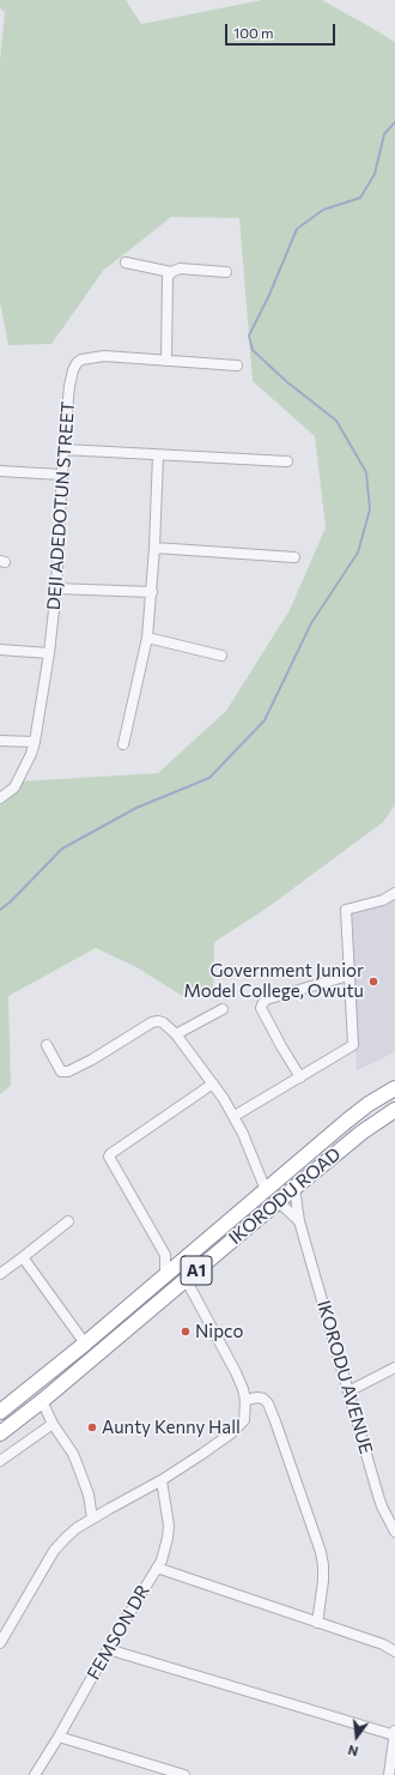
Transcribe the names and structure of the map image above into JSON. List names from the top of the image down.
{
  "streets": {
    "highway": ["IKORODU ROAD", "A1"],
    "street": ["DEJI ADEDOTUN STREET", "IKORODU AVENUE", "FEMSON DR"]
  },
  "crossings": [
    ["IKORODU ROAD", "IKORODU AVENUE"]
  ],
  "places": ["Government Junior Model College, Owutu", "Nipco", "Aunty Kenny Hall"],
  "scale_bar": "100 m",
  "north": "bottom"
}
